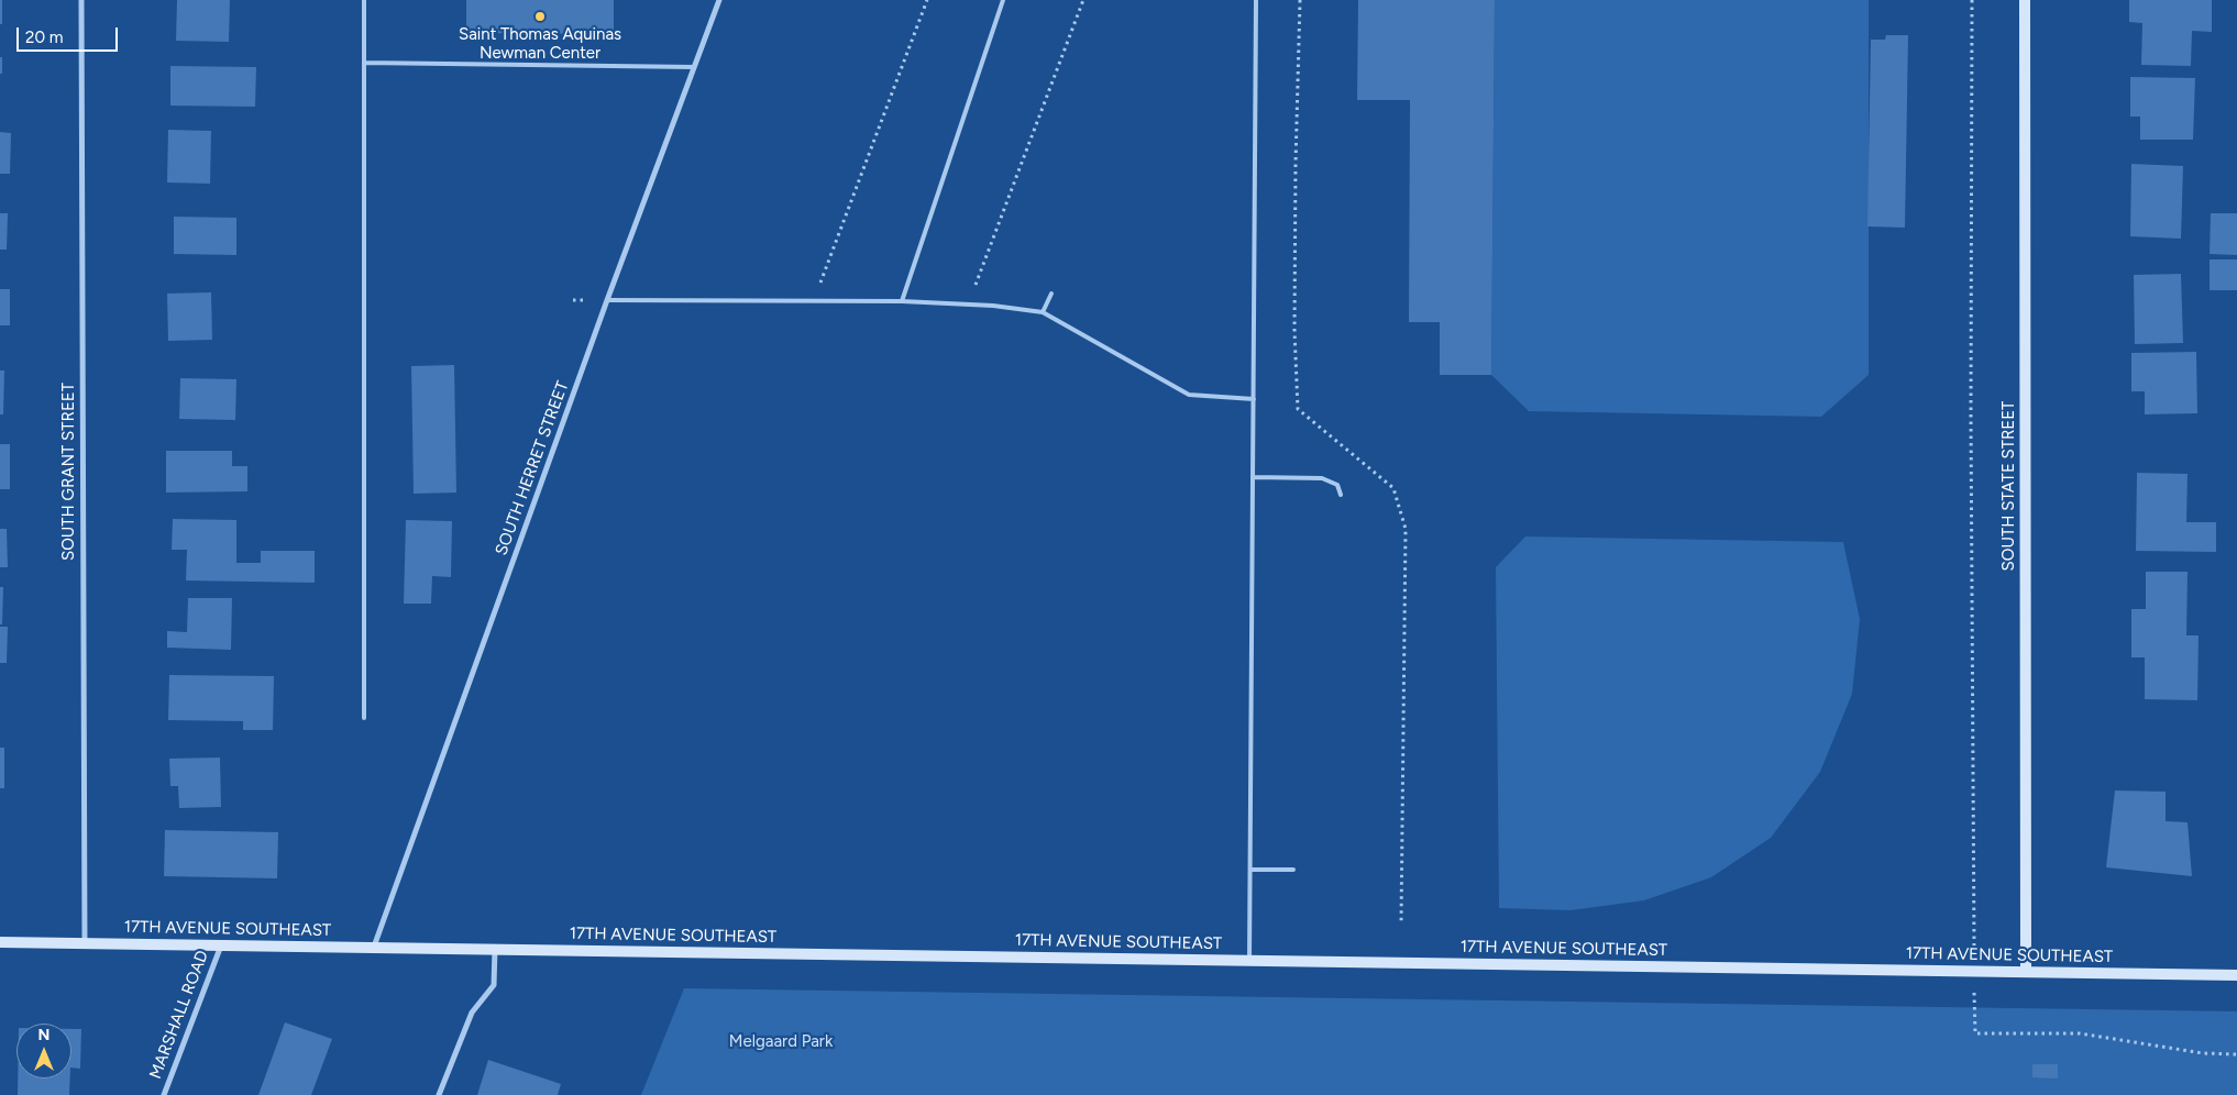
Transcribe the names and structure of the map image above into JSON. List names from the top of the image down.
{
  "streets": {
    "street": [
      "SOUTH HERRET STREET",
      "SOUTH GRANT STREET",
      "SOUTH STATE STREET",
      "17TH AVENUE SOUTHEAST",
      "MARSHALL ROAD"
    ]
  },
  "crossings": [
    ["SOUTH HERRET STREET", "17TH AVENUE SOUTHEAST"],
    ["SOUTH GRANT STREET", "17TH AVENUE SOUTHEAST"],
    ["SOUTH STATE STREET", "17TH AVENUE SOUTHEAST"],
    ["17TH AVENUE SOUTHEAST", "MARSHALL ROAD"]
  ],
  "parks": ["Melgaard Park"],
  "places": ["Saint Thomas Aquinas Newman Center"],
  "scale_bar": "20 m",
  "north": "top"
}
